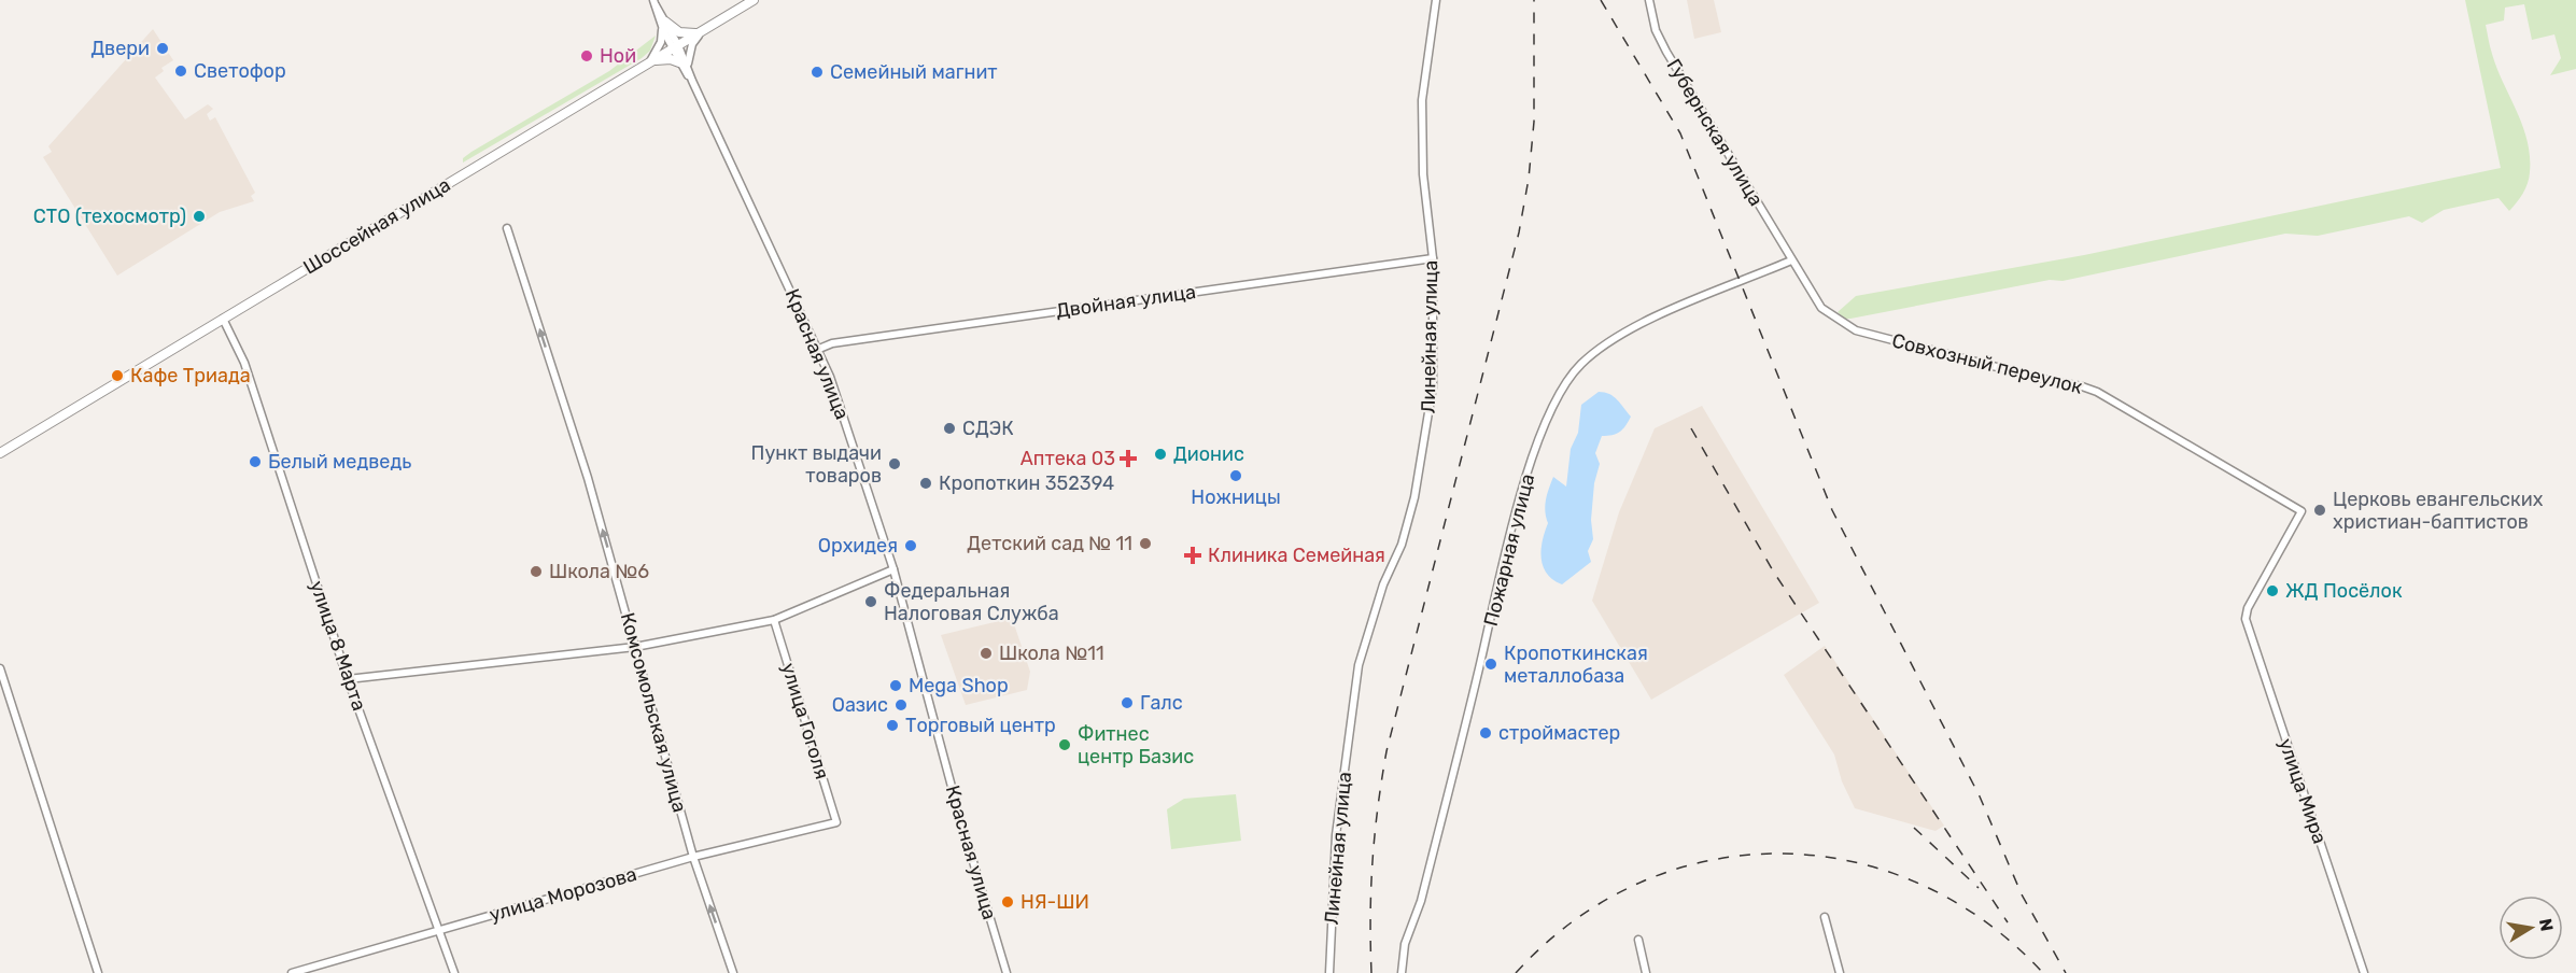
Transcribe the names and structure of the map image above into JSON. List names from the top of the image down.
{
  "streets": {
    "highway": ["Шоссейная улица"],
    "street": [
      "Губернская улица",
      "Двойная улица",
      "Линейная улица",
      "Красная улица",
      "Совхозный переулок",
      "Пожарная улица",
      "улица 8 Марта",
      "Комсомольская улица",
      "улица Гоголя",
      "улица Мира",
      "улица Морозова"
    ]
  },
  "crossings": [
    ["Губернская улица", "Совхозный переулок"],
    ["Губернская улица", "Пожарная улица"],
    ["Шоссейная улица", "Красная улица"],
    ["Шоссейная улица", "улица 8 Марта"],
    ["Двойная улица", "Линейная улица"],
    ["Двойная улица", "Красная улица"],
    ["Совхозный переулок", "Пожарная улица"],
    ["Совхозный переулок", "улица Мира"],
    ["улица 8 Марта", "улица Морозова"],
    ["Комсомольская улица", "улица Морозова"],
    ["улица Гоголя", "улица Морозова"]
  ],
  "one_way": ["Комсомольская улица"],
  "places": {
    "other": [
      "Двери",
      "Ной",
      "Светофор",
      "Семейный магнит",
      "СТО (техосмотр)",
      "Кафе Триада",
      "СДЭК",
      "Дионис",
      "Белый медведь",
      "Пункт выдачи товаров",
      "Ножницы",
      "Кропоткин 352394",
      "Церковь евангельских христиан-баптистов",
      "Детский сад № 11",
      "Орхидея",
      "Школа №6",
      "ЖД Посёлок",
      "Федеральная Налоговая Служба",
      "Школа №11",
      "Кропоткинская металлобаза",
      "Mega Shop",
      "Галс",
      "Оазис",
      "Торговый центр",
      "строймастер",
      "Фитнес центр Базис",
      "НЯ-ШИ"
    ],
    "health": ["Аптека 03", "Клиника Семейная"]
  },
  "north": "right"
}
